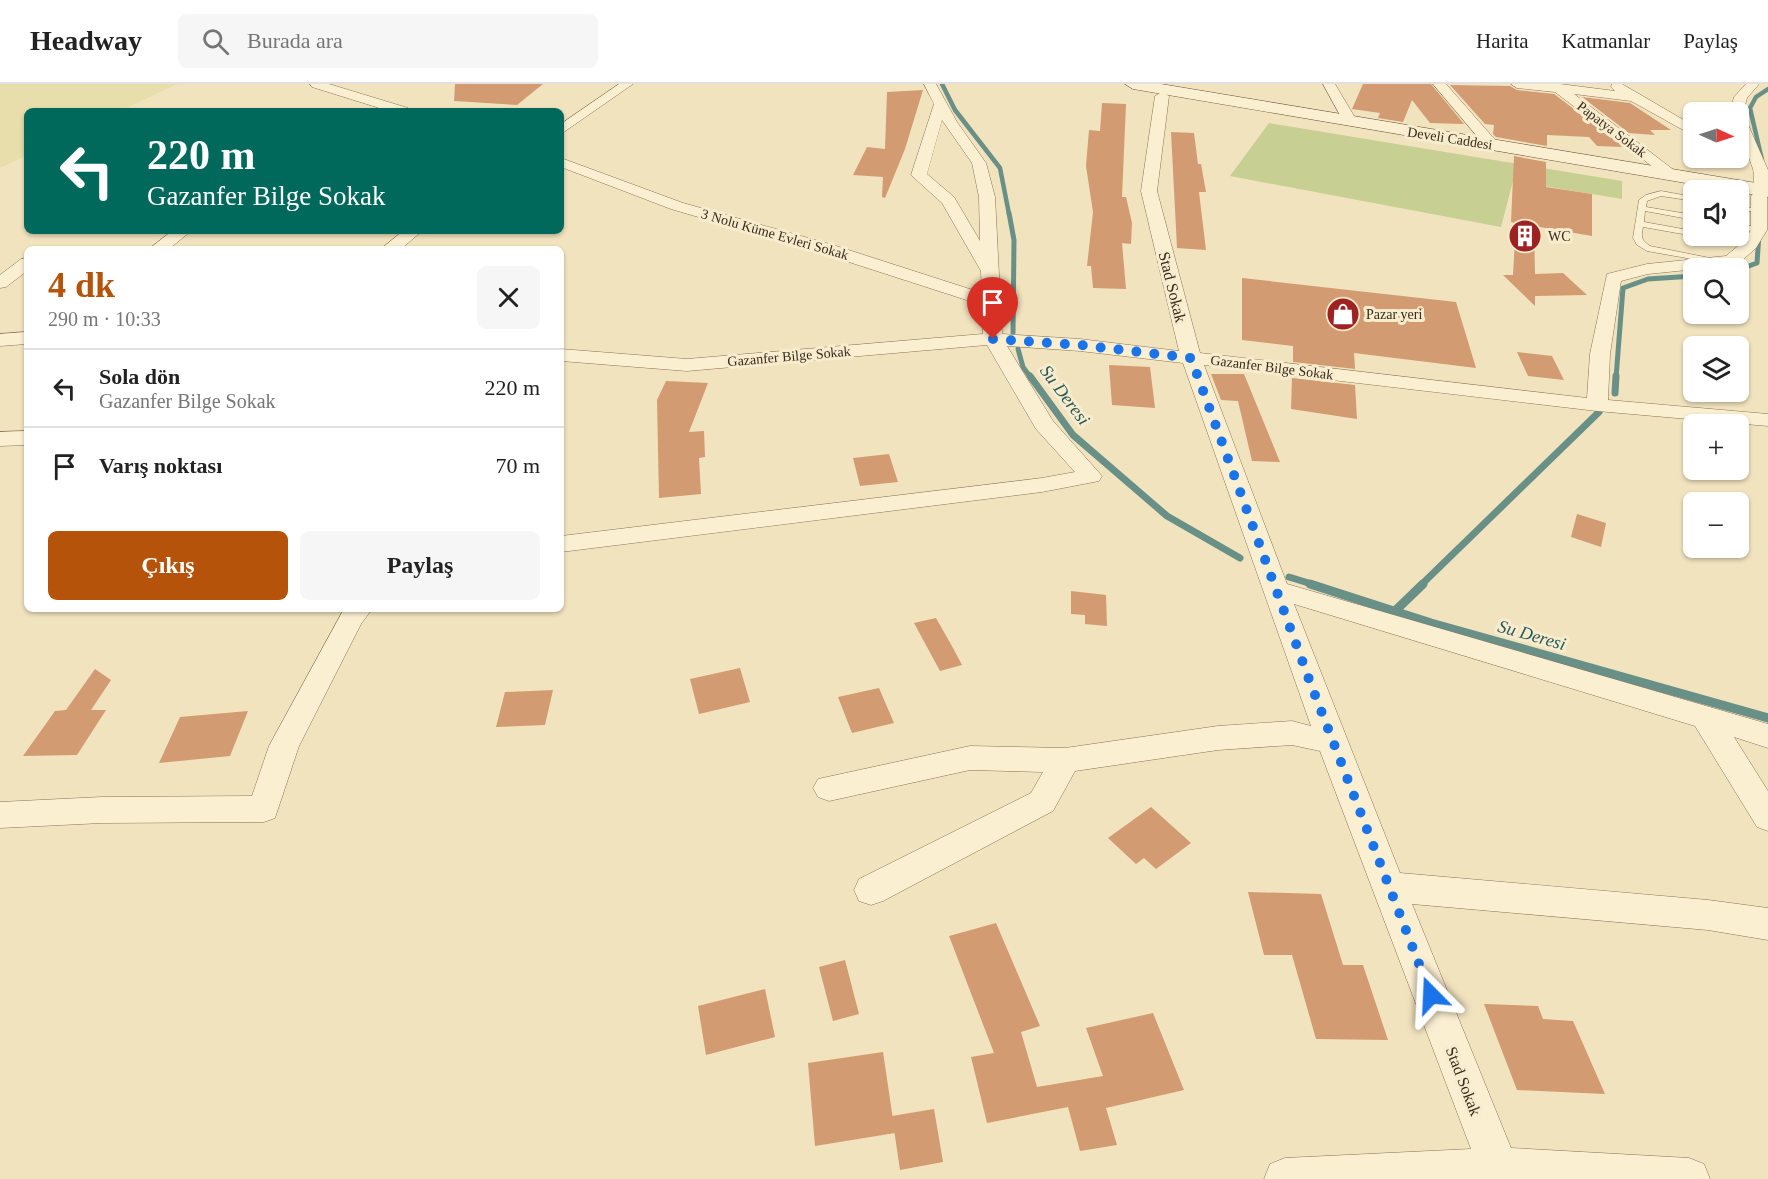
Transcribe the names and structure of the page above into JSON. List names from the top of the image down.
{
  "streets": {
    "main road": ["Develi Caddesi"],
    "street": [
      "Papatya Sokak",
      "3 Nolu Küme Evleri Sokak",
      "Stad Sokak",
      "Gazanfer Bilge Sokak"
    ]
  },
  "crossings": [
    ["Papatya Sokak", "Develi Caddesi"],
    ["Develi Caddesi", "Stad Sokak"],
    ["Stad Sokak", "Gazanfer Bilge Sokak"]
  ],
  "water": ["Su Deresi"],
  "places": {
    "building": ["WC"],
    "shop": ["Pazar yeri"]
  },
  "north": "right",
  "page": {
    "header": "Headway",
    "search": "Burada ara",
    "nav": ["Harita", "Katmanlar", "Paylaş"],
    "map_buttons": ["+", "−"],
    "turn": ["220 m", "Gazanfer Bilge Sokak"],
    "heading": ["4 dk", "290 m · 10:33"],
    "list": [
      {
        "name": "Sola dön",
        "note": "Gazanfer Bilge Sokak",
        "value": "220 m"
      },
      {
        "name": "Varış noktası",
        "value": "70 m"
      }
    ],
    "buttons": ["Çıkış", "Paylaş"]
  }
}
